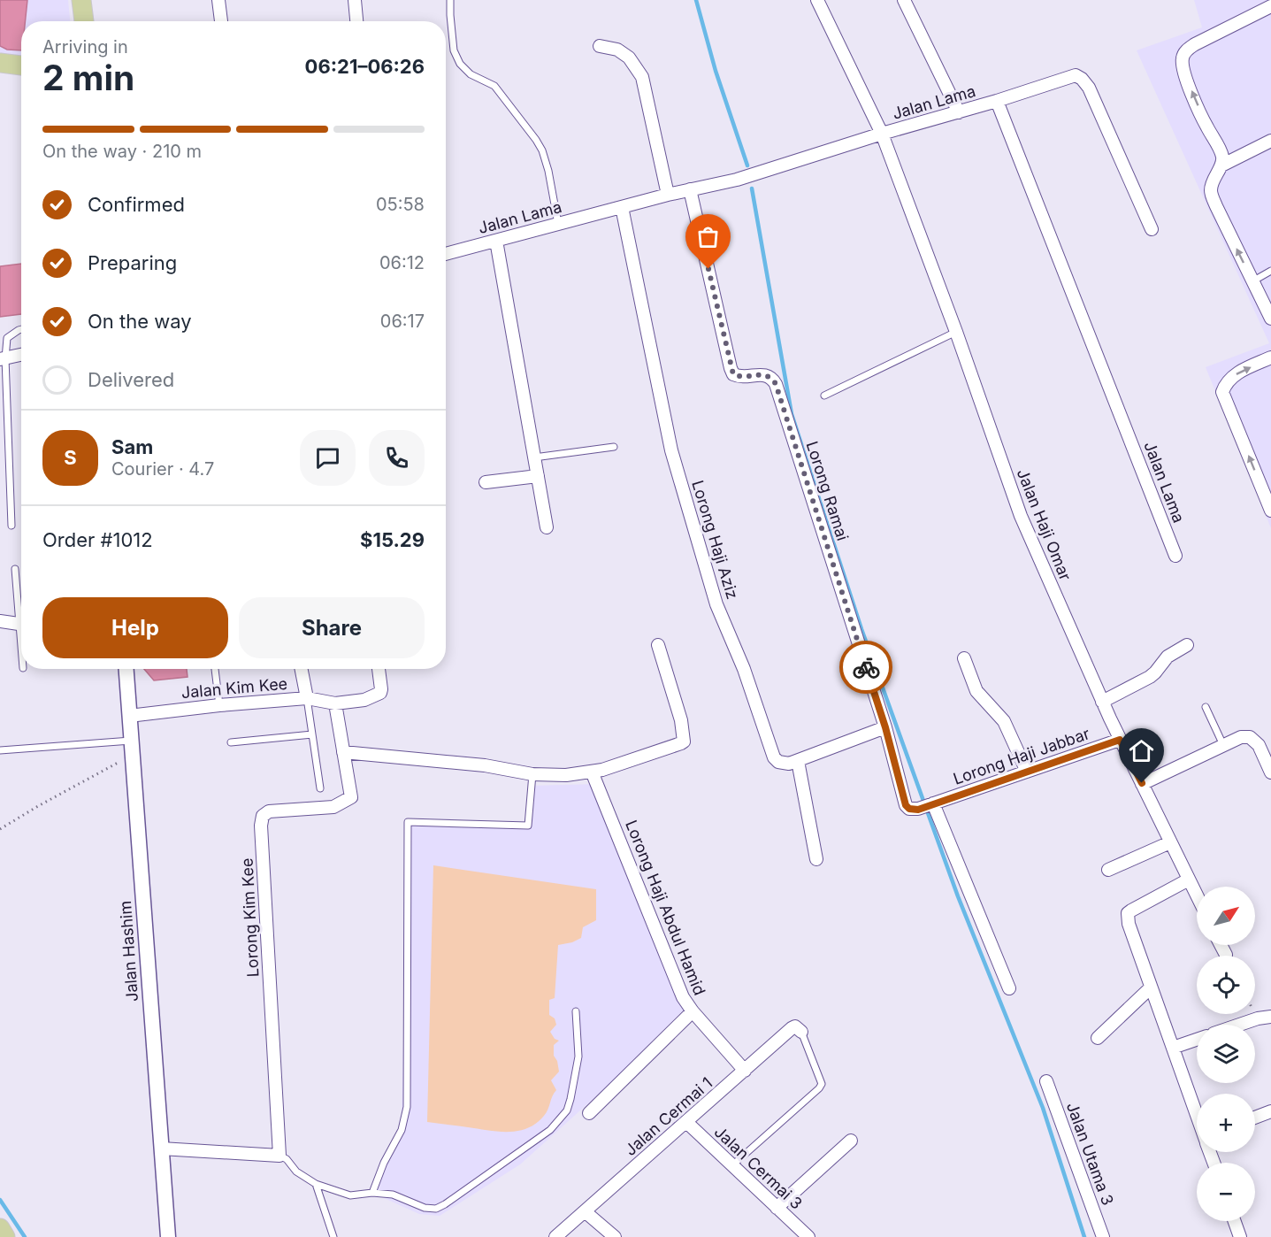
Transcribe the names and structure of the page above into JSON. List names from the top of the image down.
{
  "streets": {
    "street": [
      "Jalan Lama",
      "Lorong Ramai",
      "Jalan Haji Omar",
      "Lorong Haji Aziz",
      "Jalan Kim Kee",
      "Lorong Haji Jabbar",
      "Lorong Haji Abdul Hamid",
      "Lorong Kim Kee",
      "Jalan Hashim",
      "Jalan Cermai 1",
      "Jalan Utama 3",
      "Jalan Cermai 3"
    ]
  },
  "crossings": [
    ["Jalan Lama", "Lorong Ramai"],
    ["Jalan Lama", "Jalan Haji Omar"],
    ["Jalan Lama", "Lorong Haji Aziz"],
    ["Lorong Ramai", "Lorong Haji Aziz"],
    ["Lorong Ramai", "Lorong Haji Jabbar"],
    ["Jalan Haji Omar", "Lorong Haji Jabbar"],
    ["Jalan Kim Kee", "Jalan Hashim"],
    ["Lorong Haji Abdul Hamid", "Jalan Cermai 1"],
    ["Jalan Cermai 1", "Jalan Cermai 3"]
  ],
  "north": "top right",
  "page": {
    "heading": ["2 min", "Arriving in", "06:21–06:26"],
    "panel": [
      "Sam",
      "Courier · 4.7",
      "Order #1012",
      "$15.29"
    ],
    "bar": "On the way · 210 m",
    "list": [
      ["Confirmed", "05:58"],
      ["Preparing", "06:12"],
      ["On the way", "06:17"],
      "Delivered"
    ],
    "round": "S",
    "buttons": ["Help", "Share"],
    "map_buttons": ["+", "−"]
  }
}
